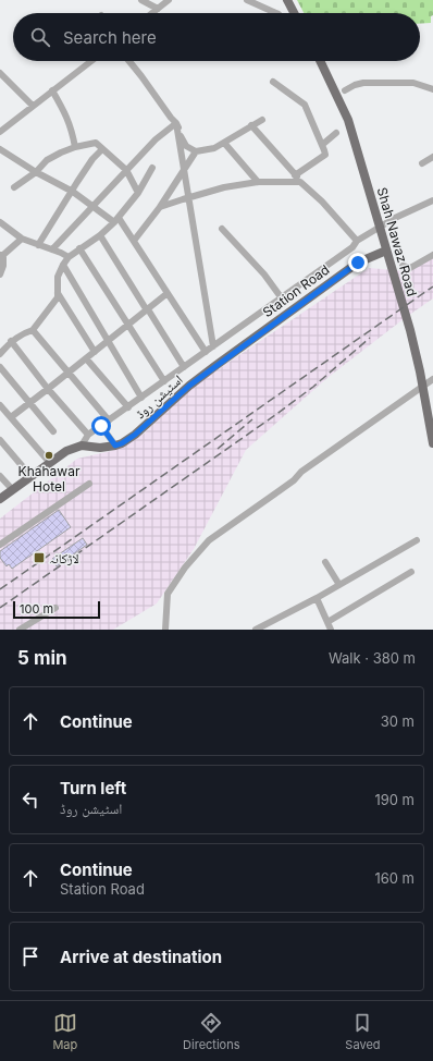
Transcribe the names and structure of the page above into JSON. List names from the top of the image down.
{
  "streets": {
    "main road": ["Shah Nawaz Road", "Station Road", "اسٹیشن روڈ"]
  },
  "crossings": [
    ["Shah Nawaz Road", "Station Road"],
    ["Station Road", "اسٹیشن روڈ"]
  ],
  "places": {
    "other": ["Khahawar Hotel"],
    "transit": ["لاڑکانہ"]
  },
  "scale_bar": "100 m",
  "page": {
    "search": "Search here",
    "scale": "100 m",
    "heading": ["5 min", "Walk · 380 m"],
    "list": [
      ["Continue", "30 m"],
      ["Turn left", "اسٹیشن روڈ", "190 m"],
      ["Continue", "Station Road", "160 m"],
      "Arrive at destination"
    ],
    "nav": ["Map", "Directions", "Saved"]
  }
}
